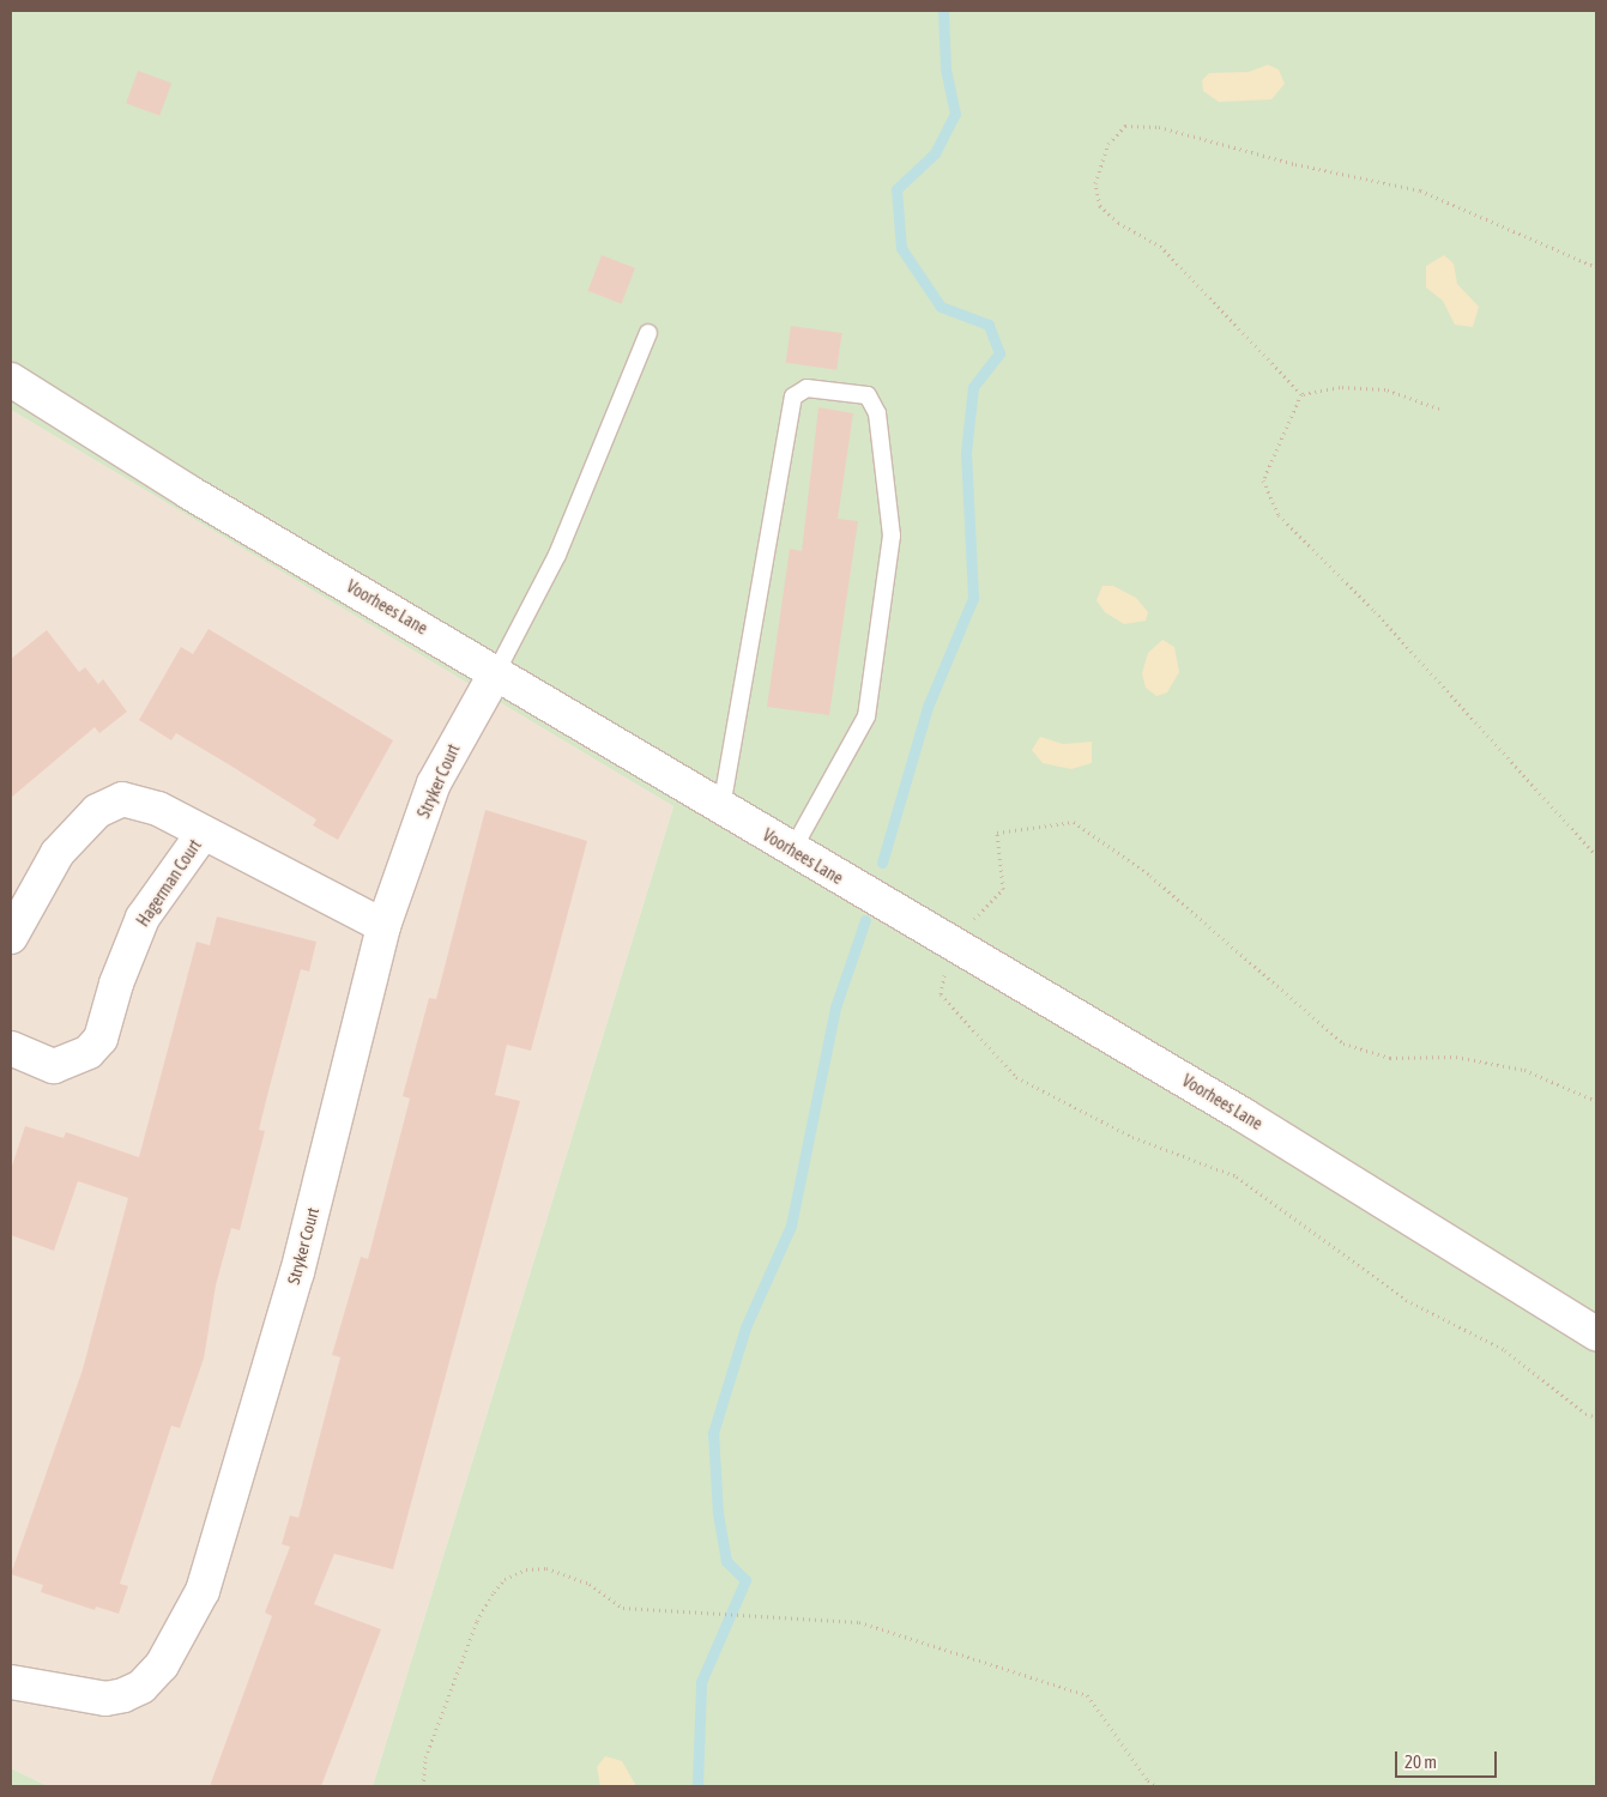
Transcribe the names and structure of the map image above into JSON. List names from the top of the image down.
{
  "streets": {
    "street": ["Voorhees Lane", "Stryker Court", "Hagerman Court"]
  },
  "crossings": [
    ["Voorhees Lane", "Stryker Court"],
    ["Stryker Court", "Hagerman Court"]
  ],
  "scale_bar": "20 m"
}
